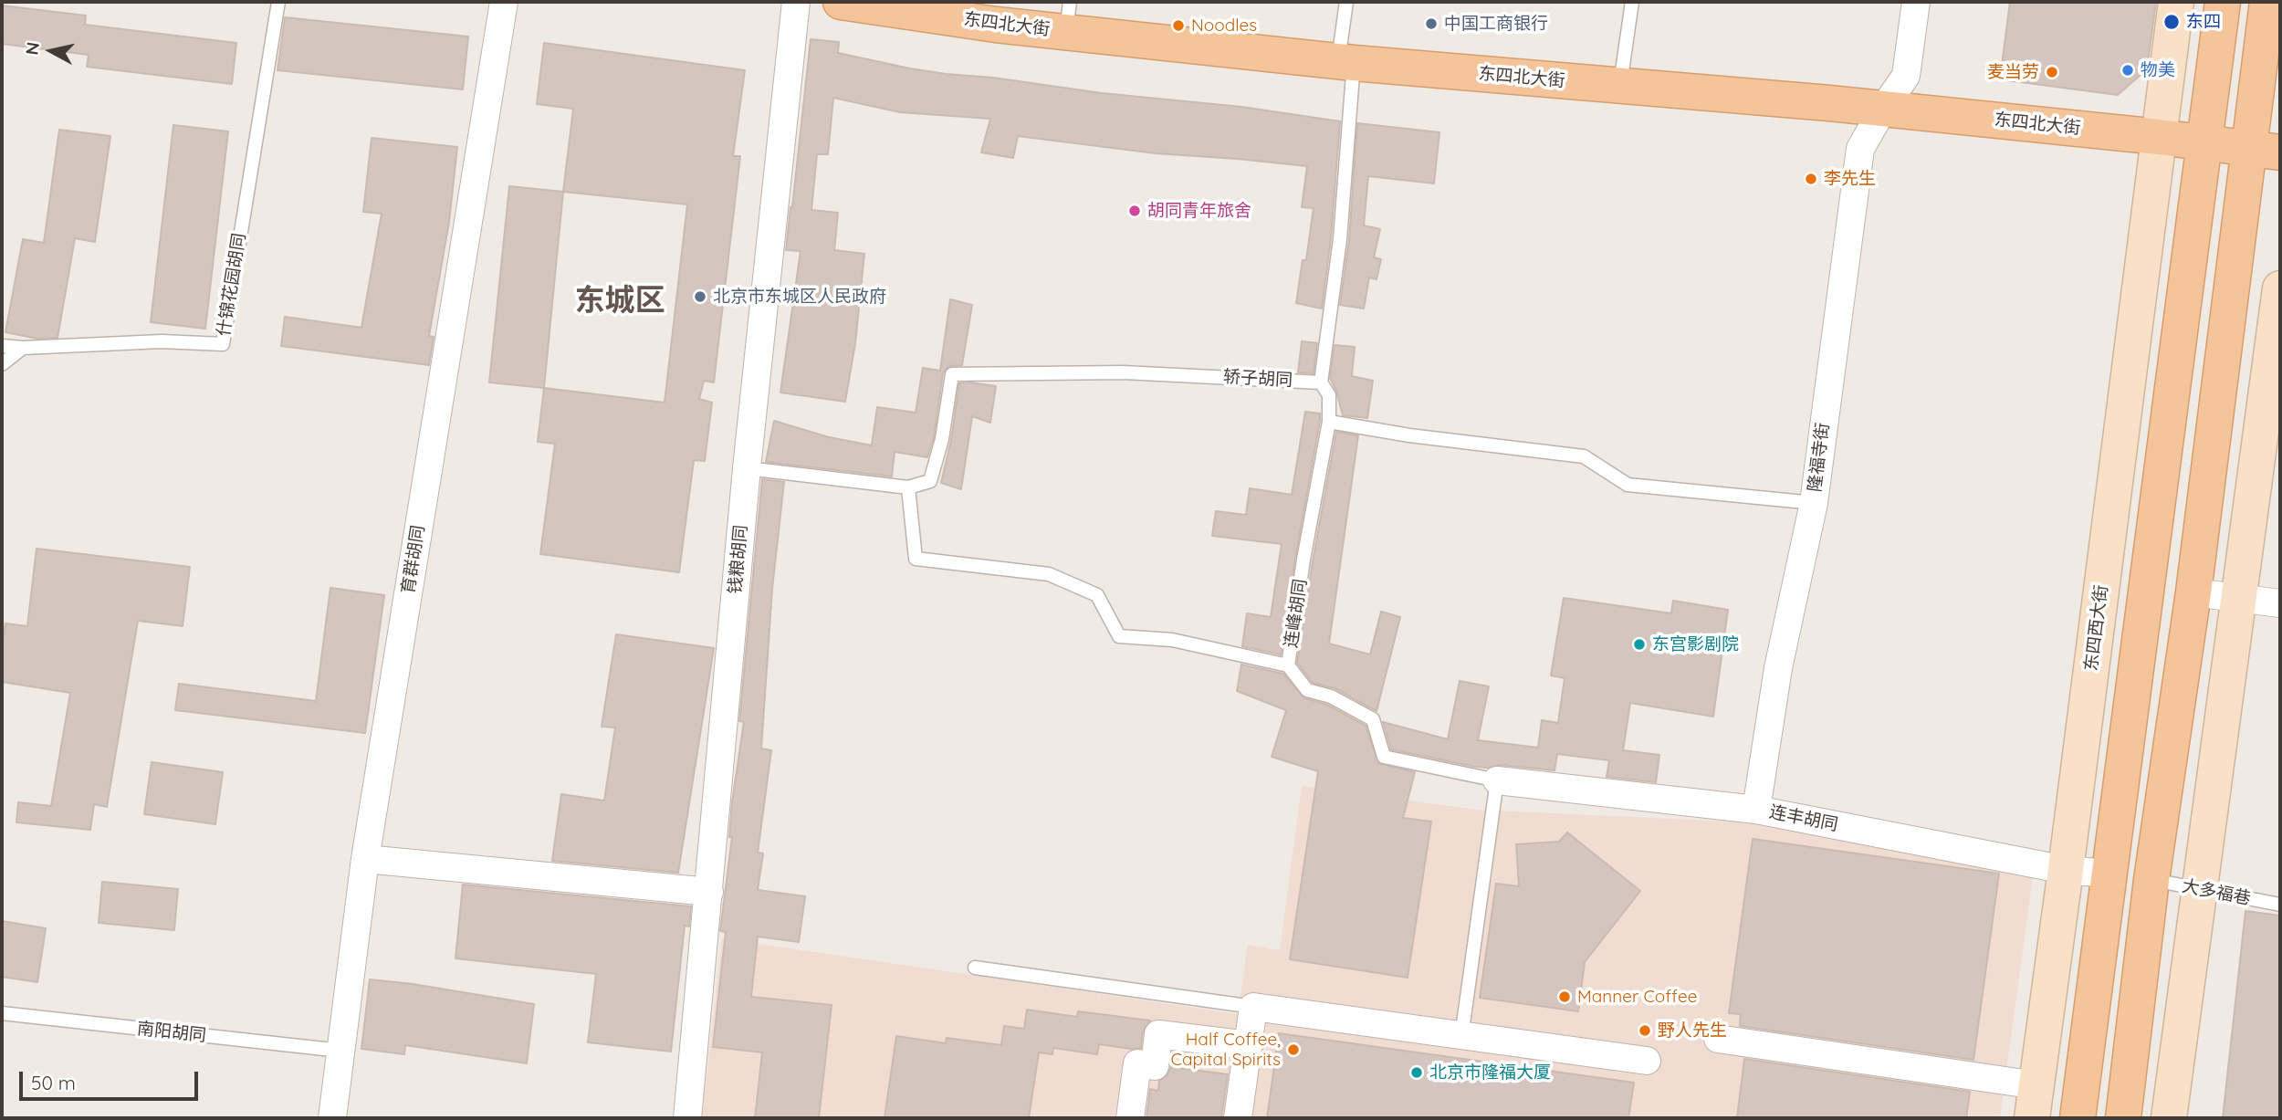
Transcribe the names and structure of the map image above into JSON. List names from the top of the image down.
{
  "streets": {
    "main road": ["东四北大街"],
    "street": [
      "隆福寺街",
      "育群胡同",
      "钱粮胡同",
      "东四西大街",
      "连丰胡同"
    ],
    "lane": [
      "什锦花园胡同",
      "轿子胡同",
      "连峰胡同",
      "大多福巷",
      "南阳胡同"
    ]
  },
  "crossings": [
    ["东四北大街", "隆福寺街"],
    ["东四北大街", "东四西大街"],
    ["隆福寺街", "连丰胡同"],
    ["育群胡同", "南阳胡同"],
    ["连峰胡同", "连丰胡同"],
    ["东四西大街", "连丰胡同"]
  ],
  "districts": ["东城区"],
  "places": [
    "东四",
    "中国工商银行",
    "Noodles",
    "物美",
    "麦当劳",
    "李先生",
    "胡同青年旅舍",
    "北京市东城区人民政府",
    "东宫影剧院",
    "Manner Coffee",
    "野人先生",
    "Half Coffee, Capital Spirits",
    "北京市隆福大厦"
  ],
  "scale_bar": "50 m",
  "north": "left"
}
